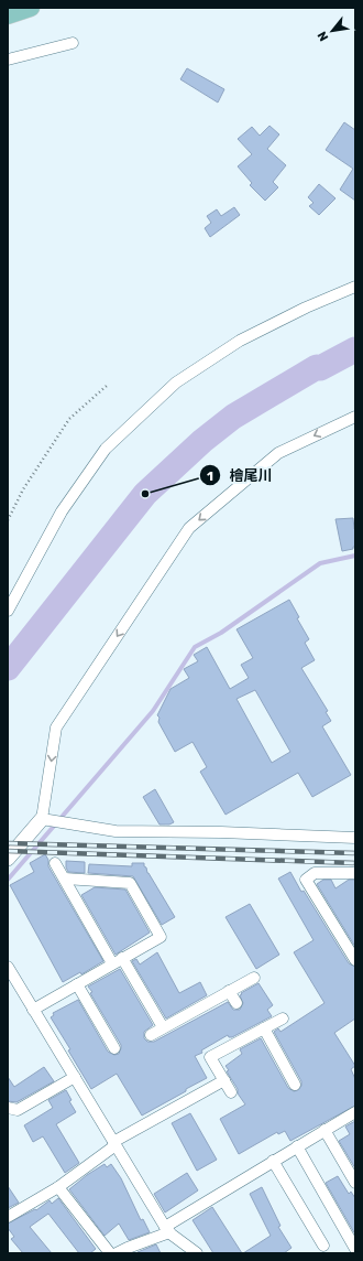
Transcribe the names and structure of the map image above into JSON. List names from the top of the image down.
{
  "places": ["檜尾川"],
  "north": "bottom left"
}
